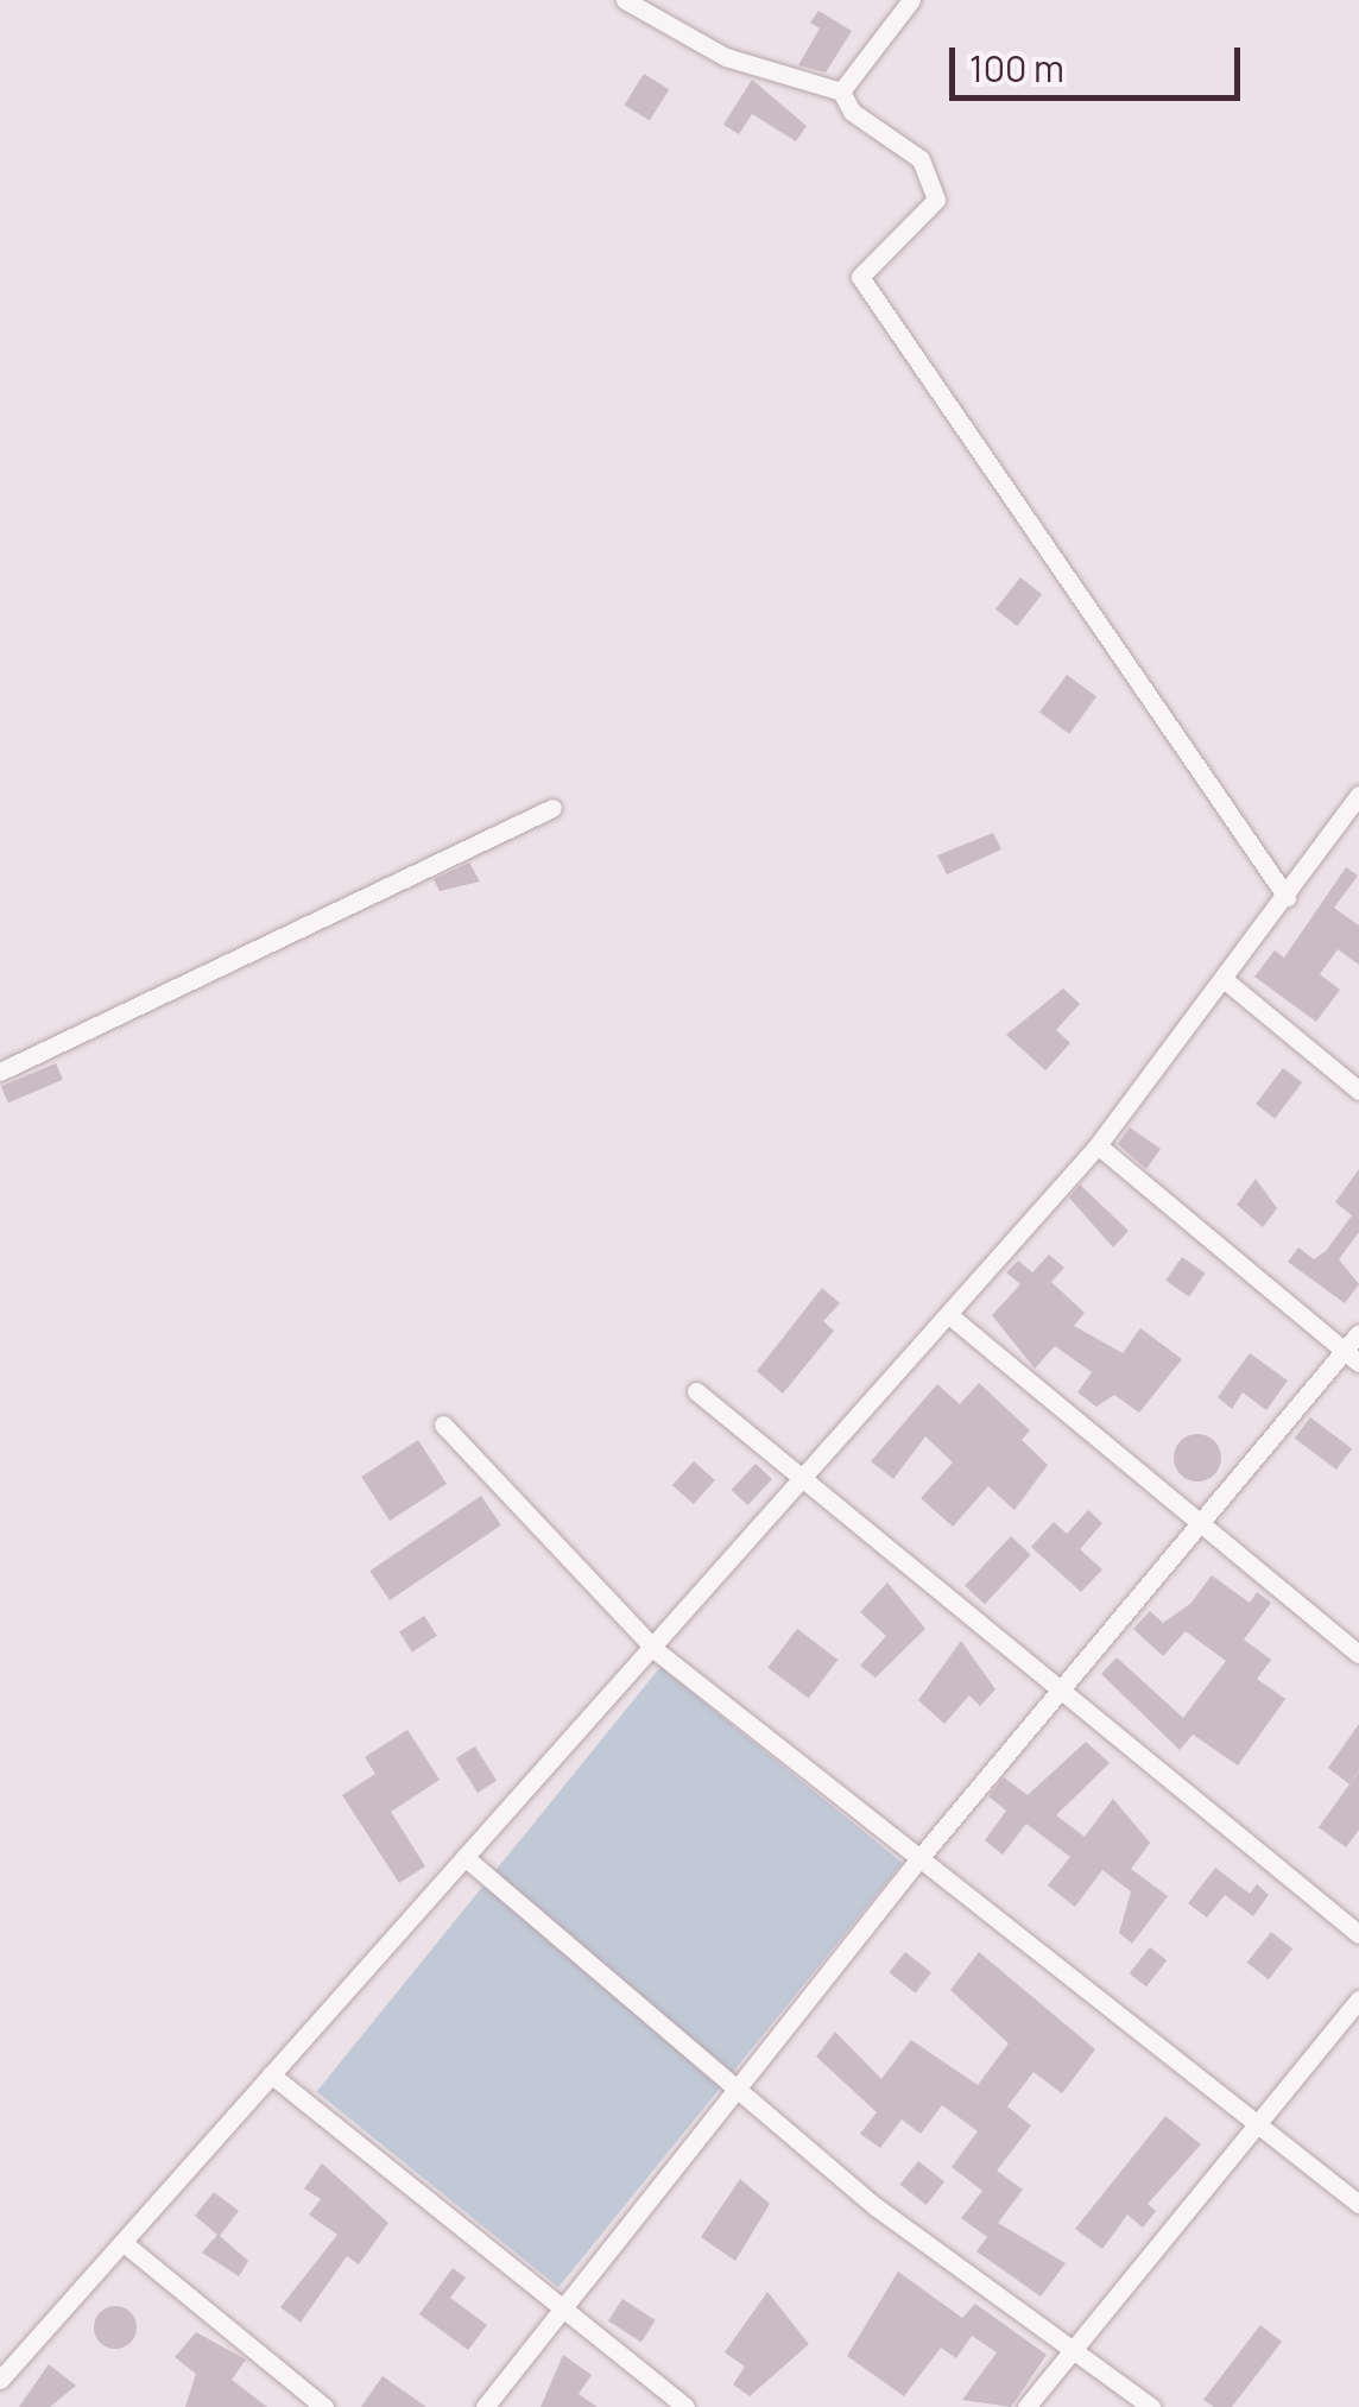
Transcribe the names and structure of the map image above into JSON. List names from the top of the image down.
{
  "scale_bar": "100 m"
}
